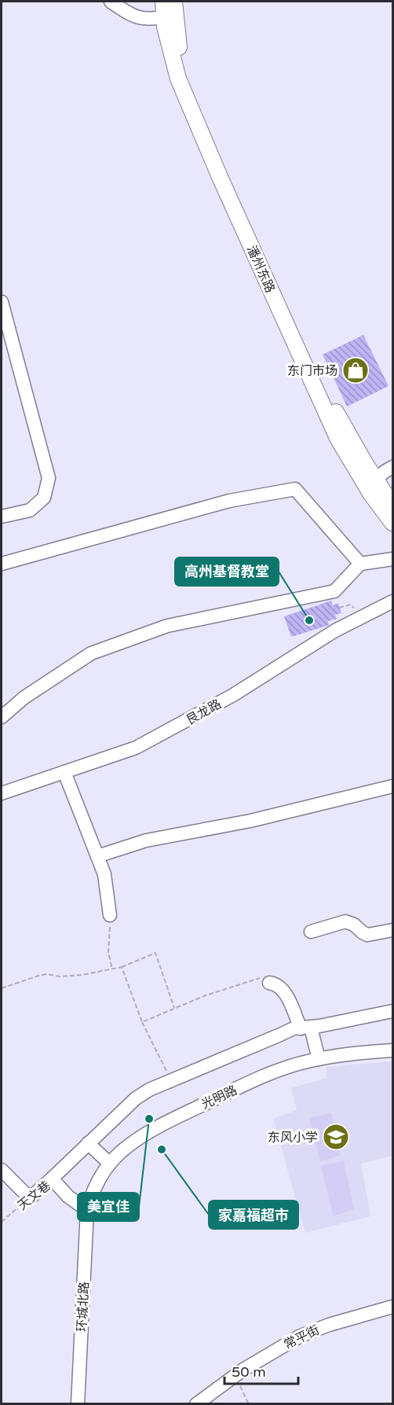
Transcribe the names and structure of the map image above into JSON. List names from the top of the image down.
{
  "streets": {
    "main road": ["潘州东路"],
    "street": [
      "艮龙路",
      "光明路",
      "天文巷",
      "环城北路",
      "常平街"
    ]
  },
  "crossings": [
    ["光明路", "天文巷"],
    ["光明路", "环城北路"],
    ["天文巷", "环城北路"]
  ],
  "places": {
    "shop": ["东门市场"],
    "other": ["高州基督教堂", "美宜佳", "家嘉福超市"],
    "school or university": ["东风小学"]
  },
  "scale_bar": "50 m"
}
